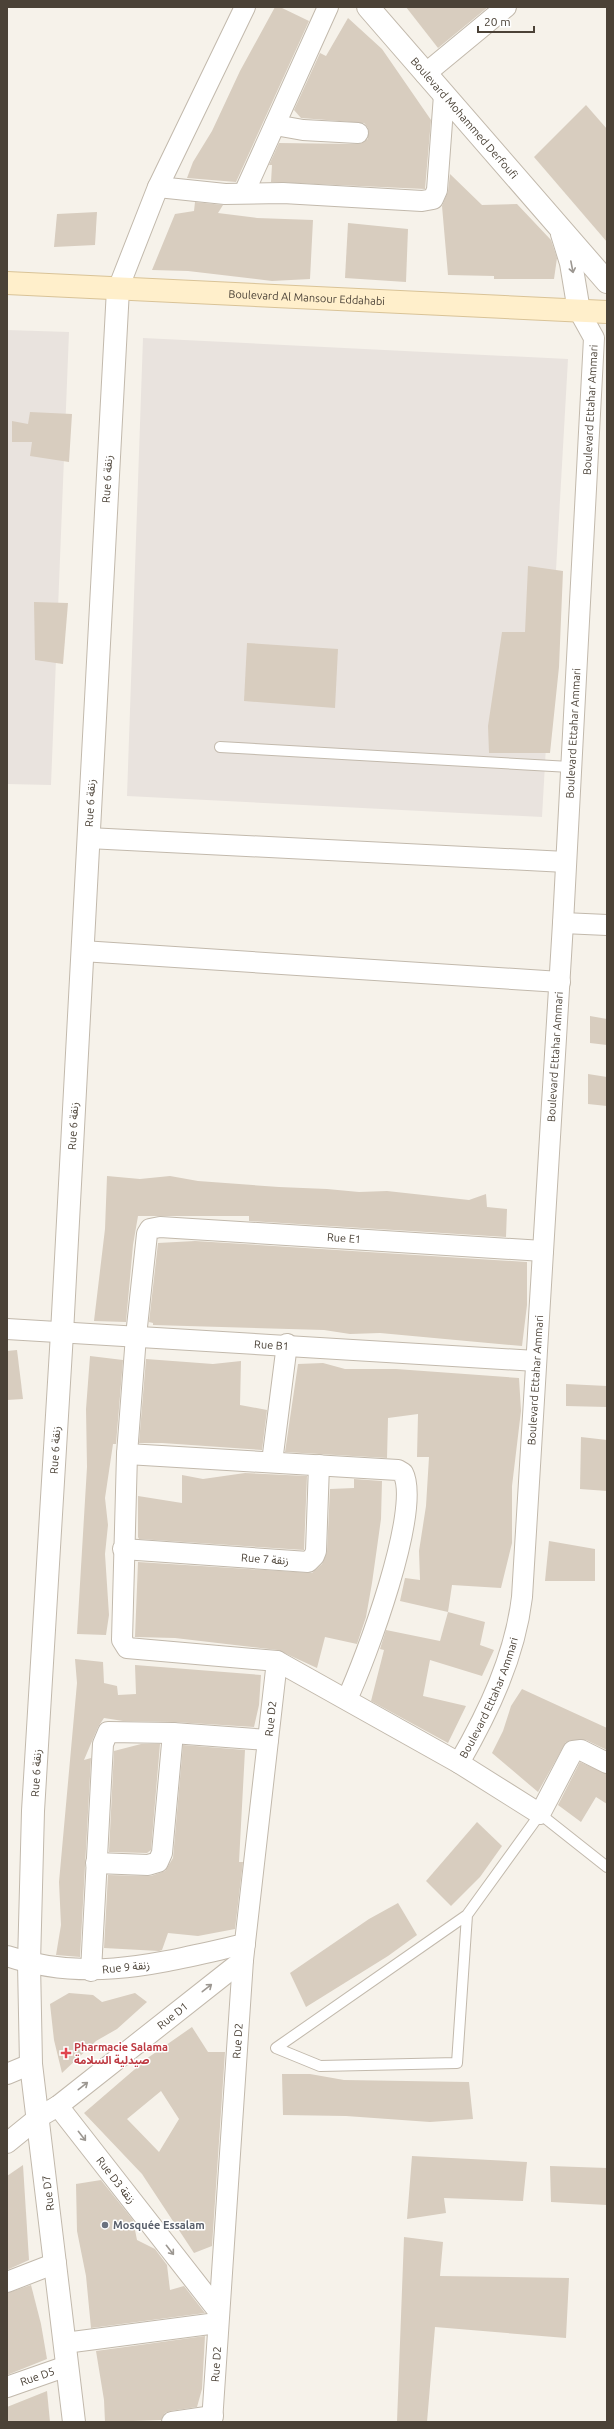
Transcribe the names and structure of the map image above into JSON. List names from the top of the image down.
{
  "streets": {
    "main road": ["Boulevard Al Mansour Eddahabi"],
    "street": [
      "Boulevard Mohammed Derfoufi",
      "Boulevard Ettahar Ammari",
      "Rue 6 زنقة",
      "Rue E1",
      "Rue B1",
      "Rue 7 زنقة",
      "Rue D2",
      "Rue 9 زنقة",
      "Rue D1",
      "Rue D3 زنقة",
      "Rue D7",
      "Rue D5"
    ]
  },
  "crossings": [
    ["Boulevard Mohammed Derfoufi", "Boulevard Al Mansour Eddahabi"],
    ["Boulevard Mohammed Derfoufi", "Boulevard Ettahar Ammari"],
    ["Boulevard Al Mansour Eddahabi", "Boulevard Ettahar Ammari"],
    ["Boulevard Al Mansour Eddahabi", "Rue 6 زنقة"],
    ["Boulevard Ettahar Ammari", "Rue E1"],
    ["Boulevard Ettahar Ammari", "Rue B1"],
    ["Rue 6 زنقة", "Rue B1"],
    ["Rue 6 زنقة", "Rue 9 زنقة"],
    ["Rue 6 زنقة", "Rue D7"],
    ["Rue E1", "Rue B1"],
    ["Rue D2", "Rue 9 زنقة"],
    ["Rue D2", "Rue D1"],
    ["Rue D2", "Rue D3 زنقة"],
    ["Rue 9 زنقة", "Rue D1"],
    ["Rue 9 زنقة", "Rue D7"],
    ["Rue D1", "Rue D3 زنقة"],
    ["Rue D1", "Rue D7"],
    ["Rue D7", "Rue D5"]
  ],
  "one_way": ["Rue D1", "Rue D3 زنقة"],
  "places": {
    "health": ["Pharmacie Salama صيدلية السلامة"],
    "other": ["Mosquée Essalam"]
  },
  "scale_bar": "20 m"
}
